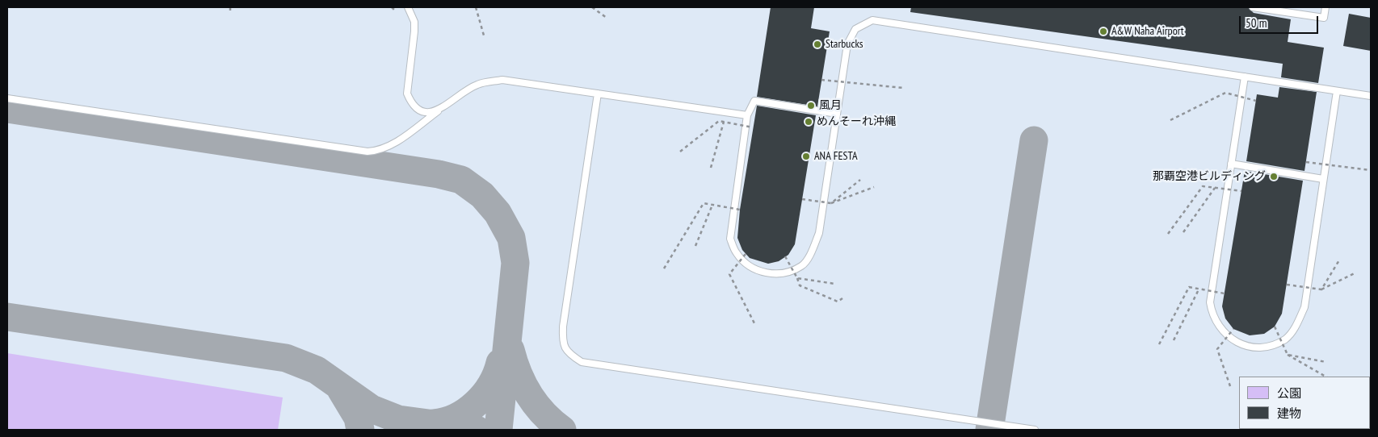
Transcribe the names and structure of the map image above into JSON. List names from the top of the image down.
{
  "places": [
    "A&W Naha Airport",
    "Starbucks",
    "風月",
    "めんそーれ沖縄",
    "ANA FESTA",
    "那覇空港ビルディング"
  ],
  "legend": ["公園", "建物"],
  "scale_bar": "50 m"
}
